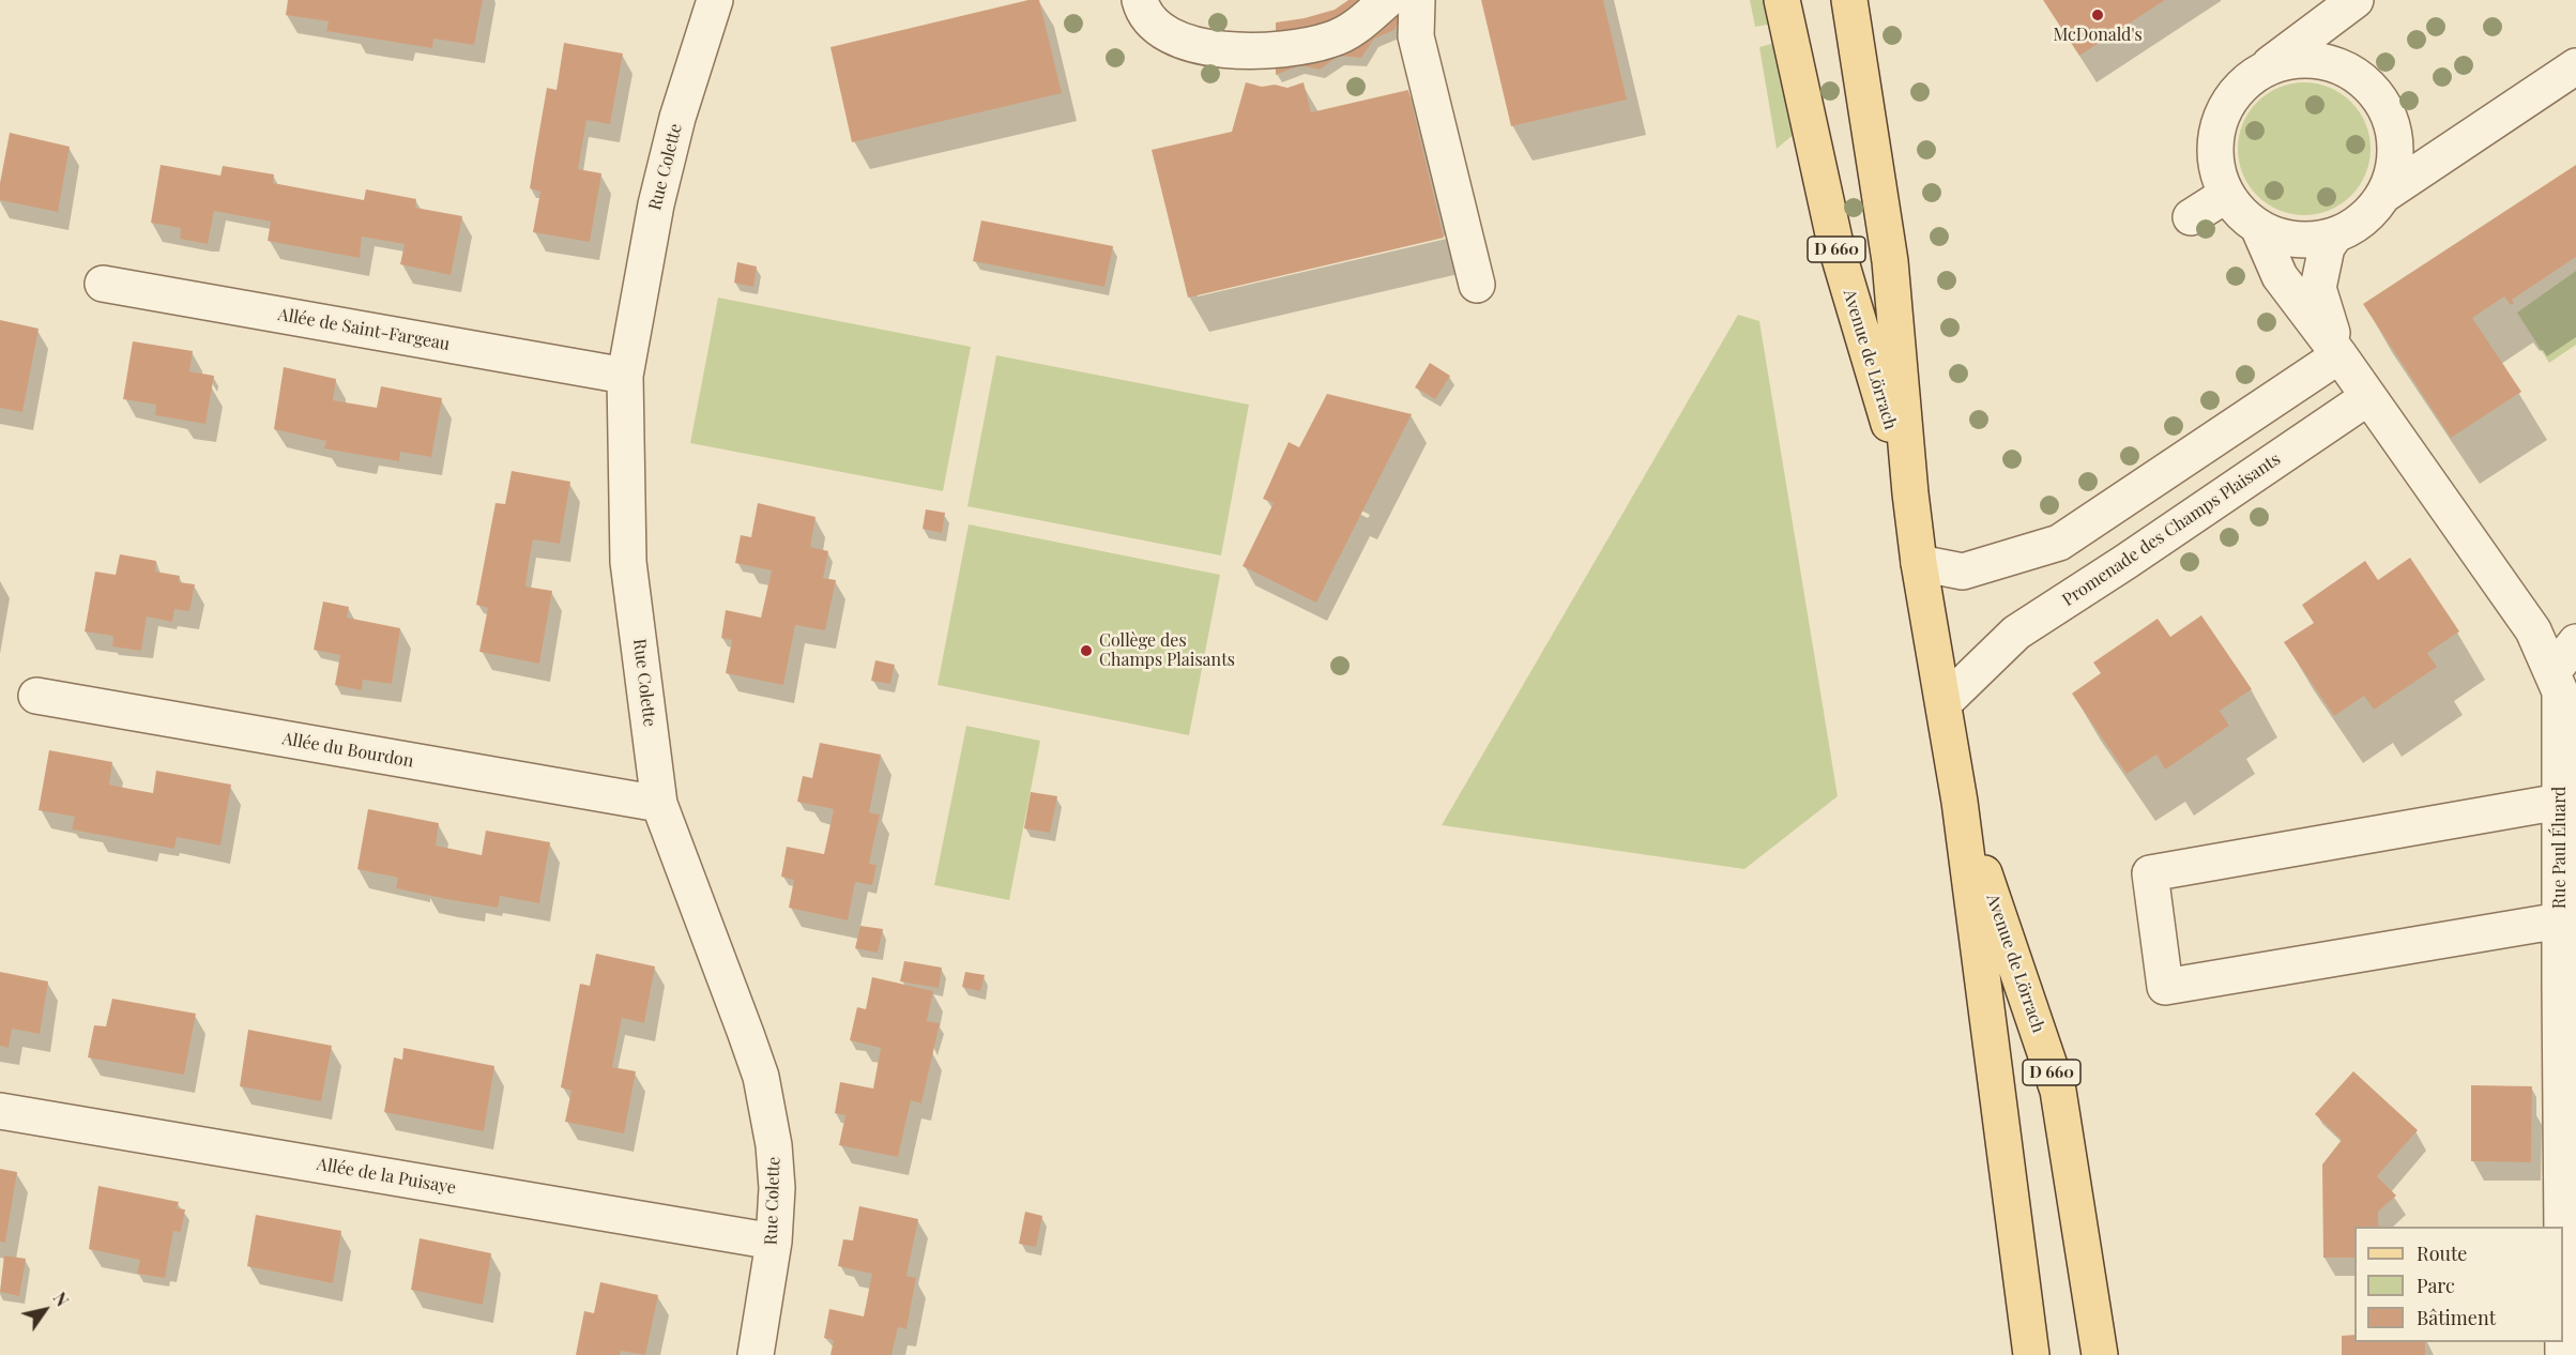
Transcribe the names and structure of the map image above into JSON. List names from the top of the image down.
{
  "streets": {
    "main road": ["D 660", "Avenue de Lörrach"],
    "street": [
      "Rue Colette",
      "Allée de Saint-Fargeau",
      "Promenade des Champs Plaisants",
      "Allée du Bourdon",
      "Rue Paul Éluard",
      "Allée de la Puisaye"
    ]
  },
  "crossings": [
    ["Rue Colette", "Allée de Saint-Fargeau"],
    ["Rue Colette", "Allée du Bourdon"],
    ["Rue Colette", "Allée de la Puisaye"],
    ["Avenue de Lörrach", "Promenade des Champs Plaisants"],
    ["Promenade des Champs Plaisants", "Rue Paul Éluard"]
  ],
  "places": ["McDonald's", "Collège des Champs Plaisants"],
  "legend": ["Route", "Parc", "Bâtiment"],
  "north": "top right"
}
